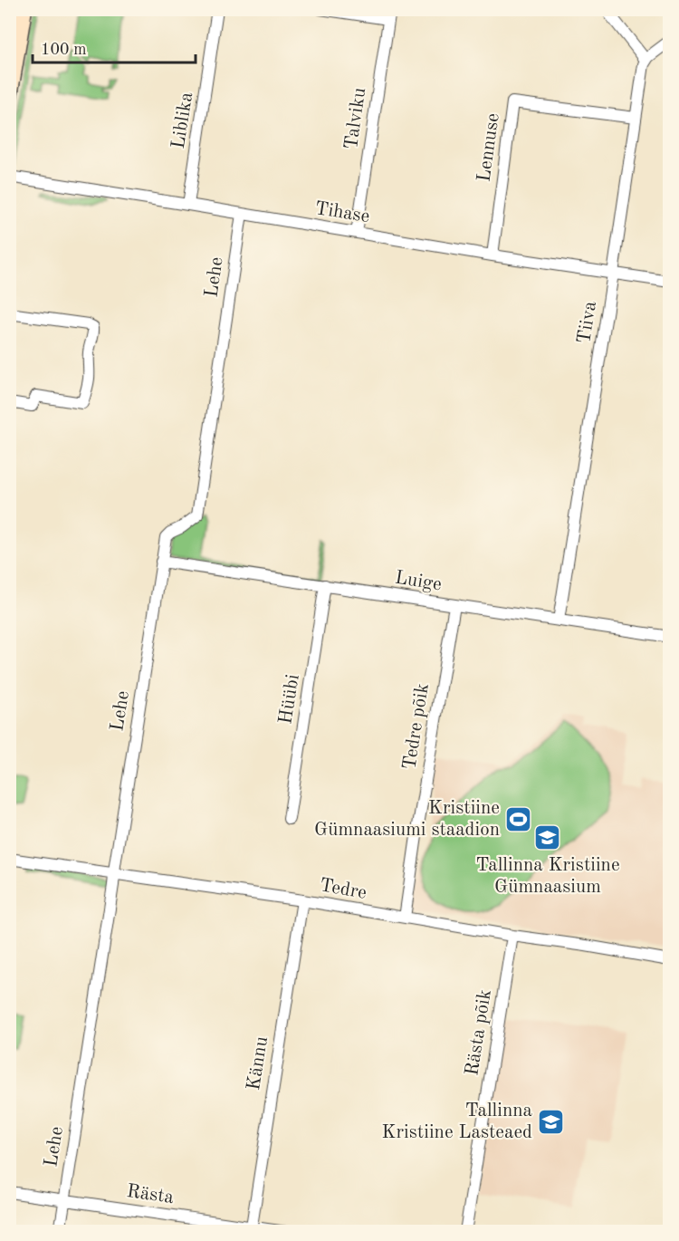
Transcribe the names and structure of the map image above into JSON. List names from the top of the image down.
{
  "streets": {
    "street": [
      "Talviku",
      "Liblika",
      "Lennuse",
      "Tihase",
      "Lehe",
      "Tiiva",
      "Luige",
      "Hüübi",
      "Tedre põik",
      "Tedre",
      "Rästa põik",
      "Kännu",
      "Rästa"
    ]
  },
  "crossings": [
    ["Talviku", "Tihase"],
    ["Liblika", "Tihase"],
    ["Lennuse", "Tihase"],
    ["Lennuse", "Tiiva"],
    ["Tihase", "Lehe"],
    ["Tihase", "Tiiva"],
    ["Lehe", "Luige"],
    ["Lehe", "Tedre"],
    ["Lehe", "Rästa"],
    ["Tiiva", "Luige"],
    ["Luige", "Hüübi"],
    ["Luige", "Tedre põik"],
    ["Tedre põik", "Tedre"],
    ["Tedre", "Rästa põik"],
    ["Tedre", "Kännu"],
    ["Kännu", "Rästa"]
  ],
  "places": {
    "sports": ["Kristiine Gümnaasiumi staadion"],
    "school or university": ["Tallinna Kristiine Gümnaasium", "Tallinna Kristiine Lasteaed"]
  },
  "scale_bar": "100 m"
}
